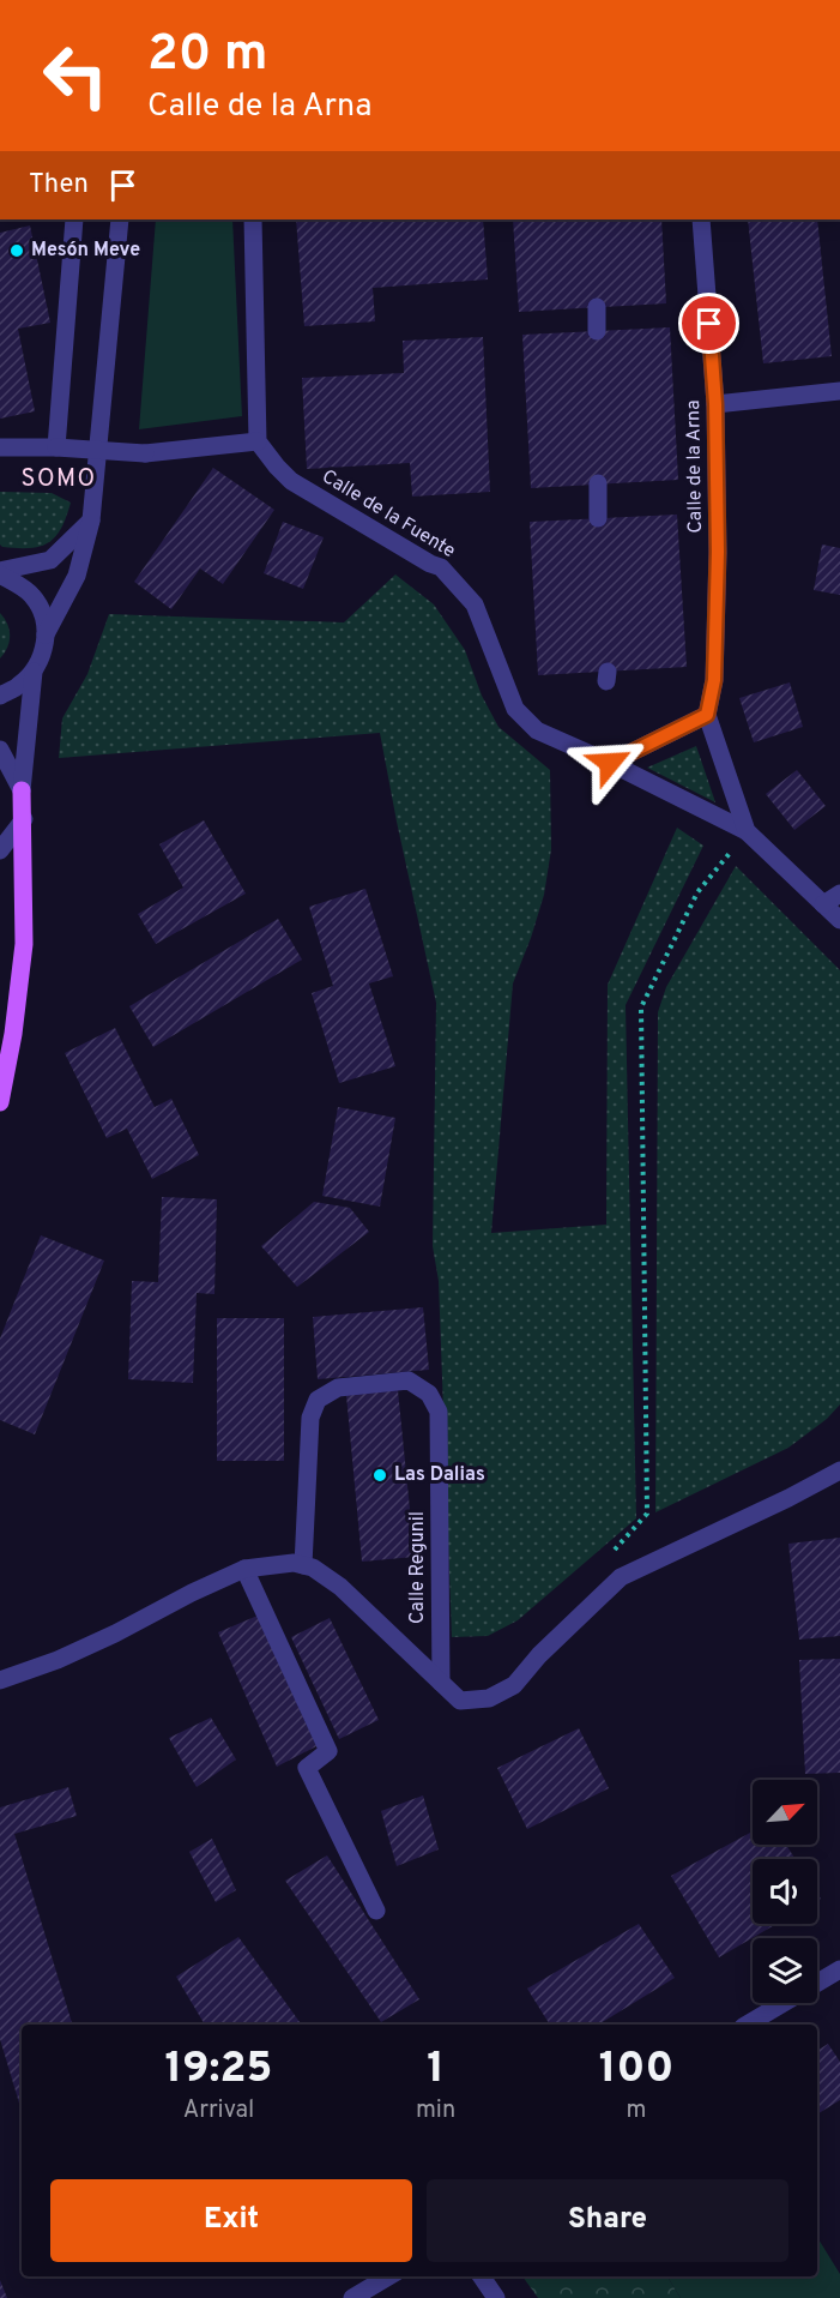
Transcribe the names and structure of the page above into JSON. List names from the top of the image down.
{
  "streets": {
    "street": ["Calle de la Arna", "Calle de la Fuente", "Calle Regunil"]
  },
  "districts": ["SOMO"],
  "places": ["Mesón Meve", "Las Dalias"],
  "north": "top right",
  "page": {
    "turn": ["20 m", "Calle de la Arna"],
    "then": "Then",
    "eta": [
      "19:25",
      "Arrival",
      "1",
      "min",
      "100",
      "m"
    ],
    "buttons": ["Exit", "Share"]
  }
}
